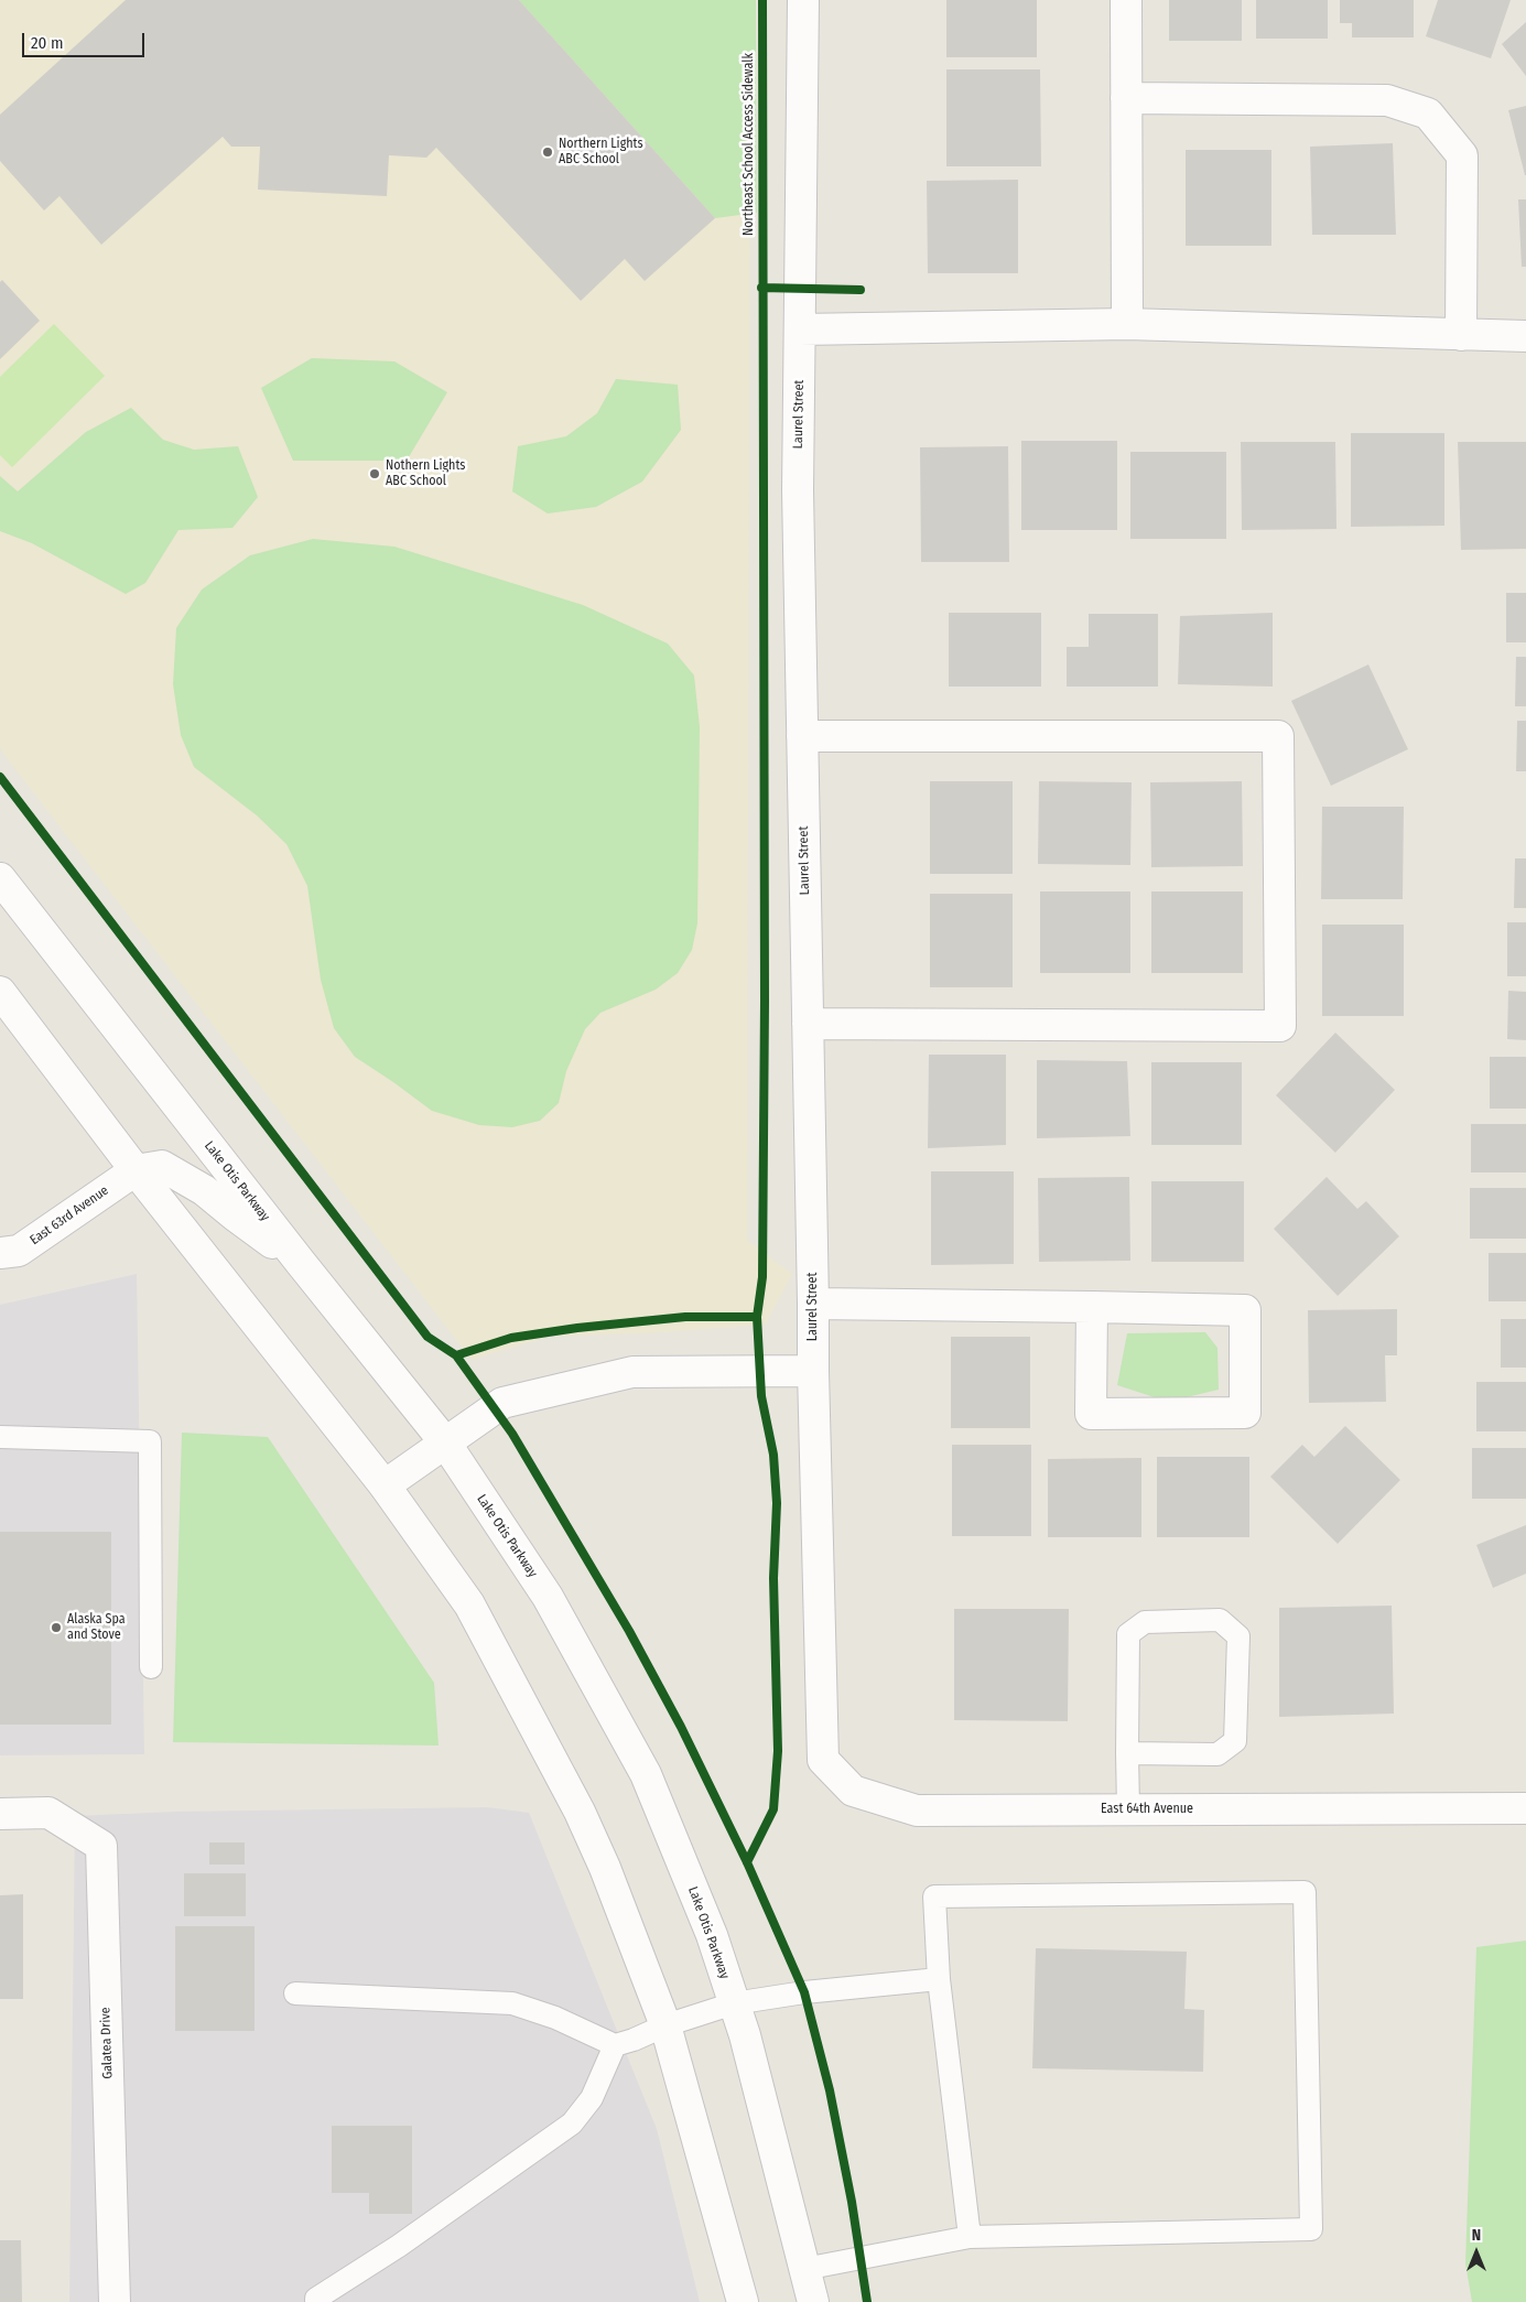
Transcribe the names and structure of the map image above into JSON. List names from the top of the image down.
{
  "streets": {
    "street": [
      "Laurel Street",
      "Lake Otis Parkway",
      "East 63rd Avenue",
      "East 64th Avenue",
      "Galatea Drive"
    ],
    "cycle path": ["Northeast School Access Sidewalk"]
  },
  "crossings": [
    ["Laurel Street", "East 64th Avenue"]
  ],
  "places": ["Northern Lights ABC School", "Nothern Lights ABC School", "Alaska Spa and Stove"],
  "scale_bar": "20 m",
  "north": "top"
}
